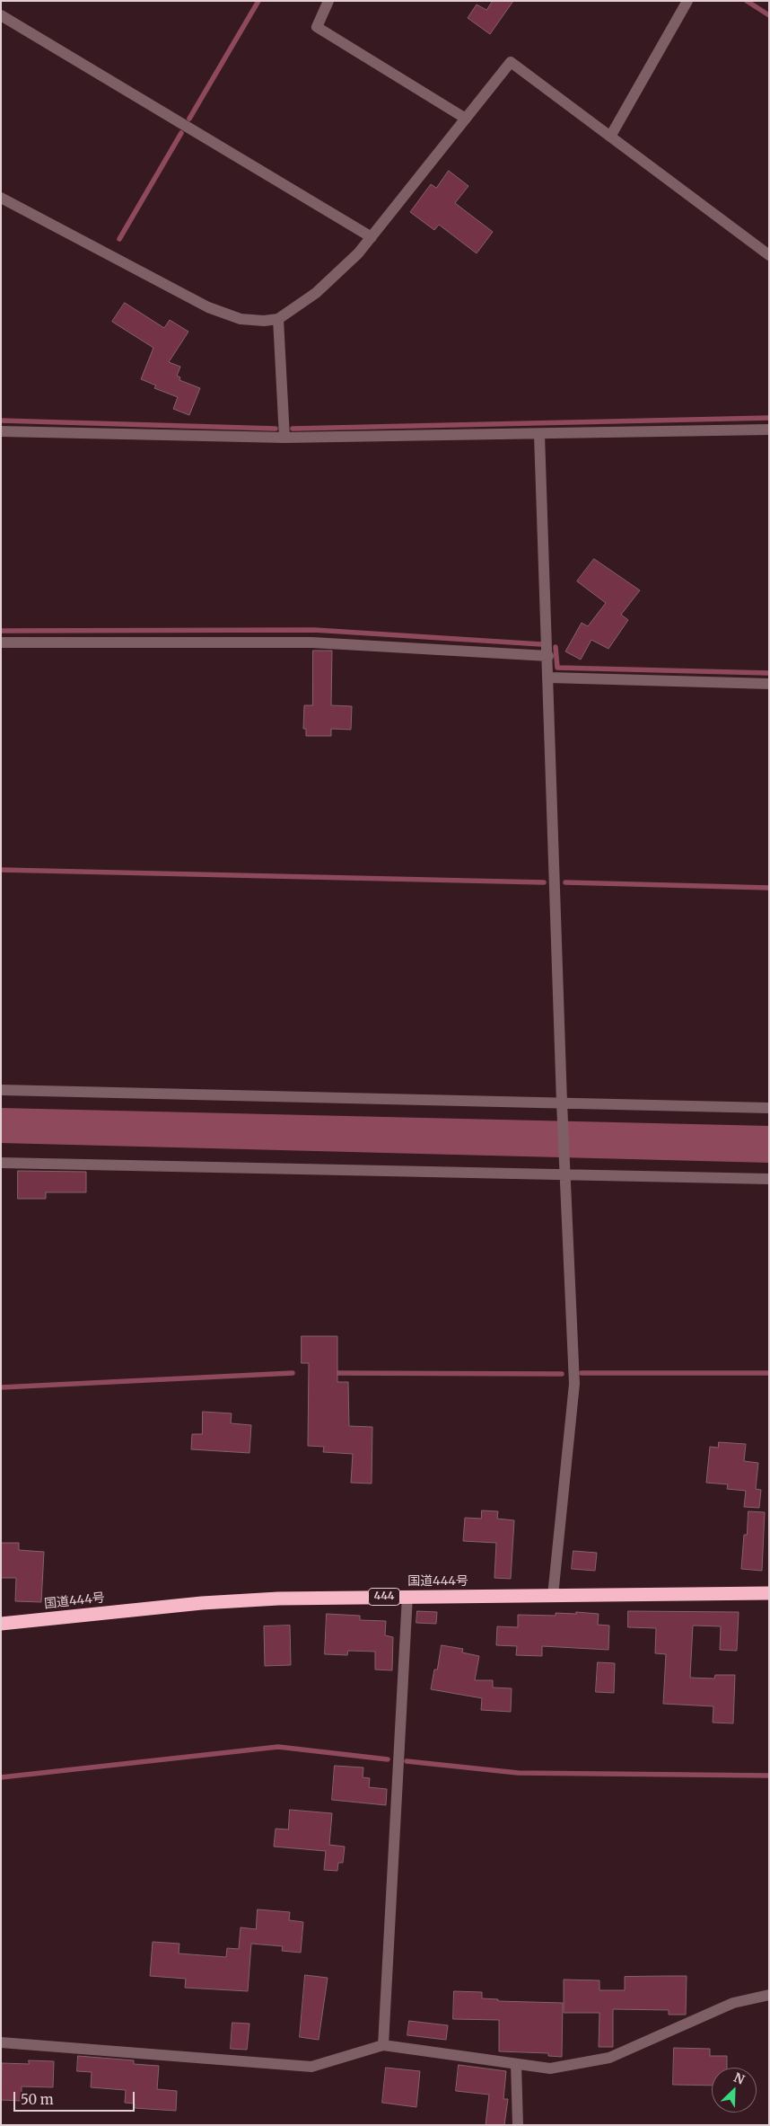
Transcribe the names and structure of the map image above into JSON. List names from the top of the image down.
{
  "streets": {
    "highway": ["国道444号", "444"]
  },
  "scale_bar": "50 m",
  "north": "top right"
}
